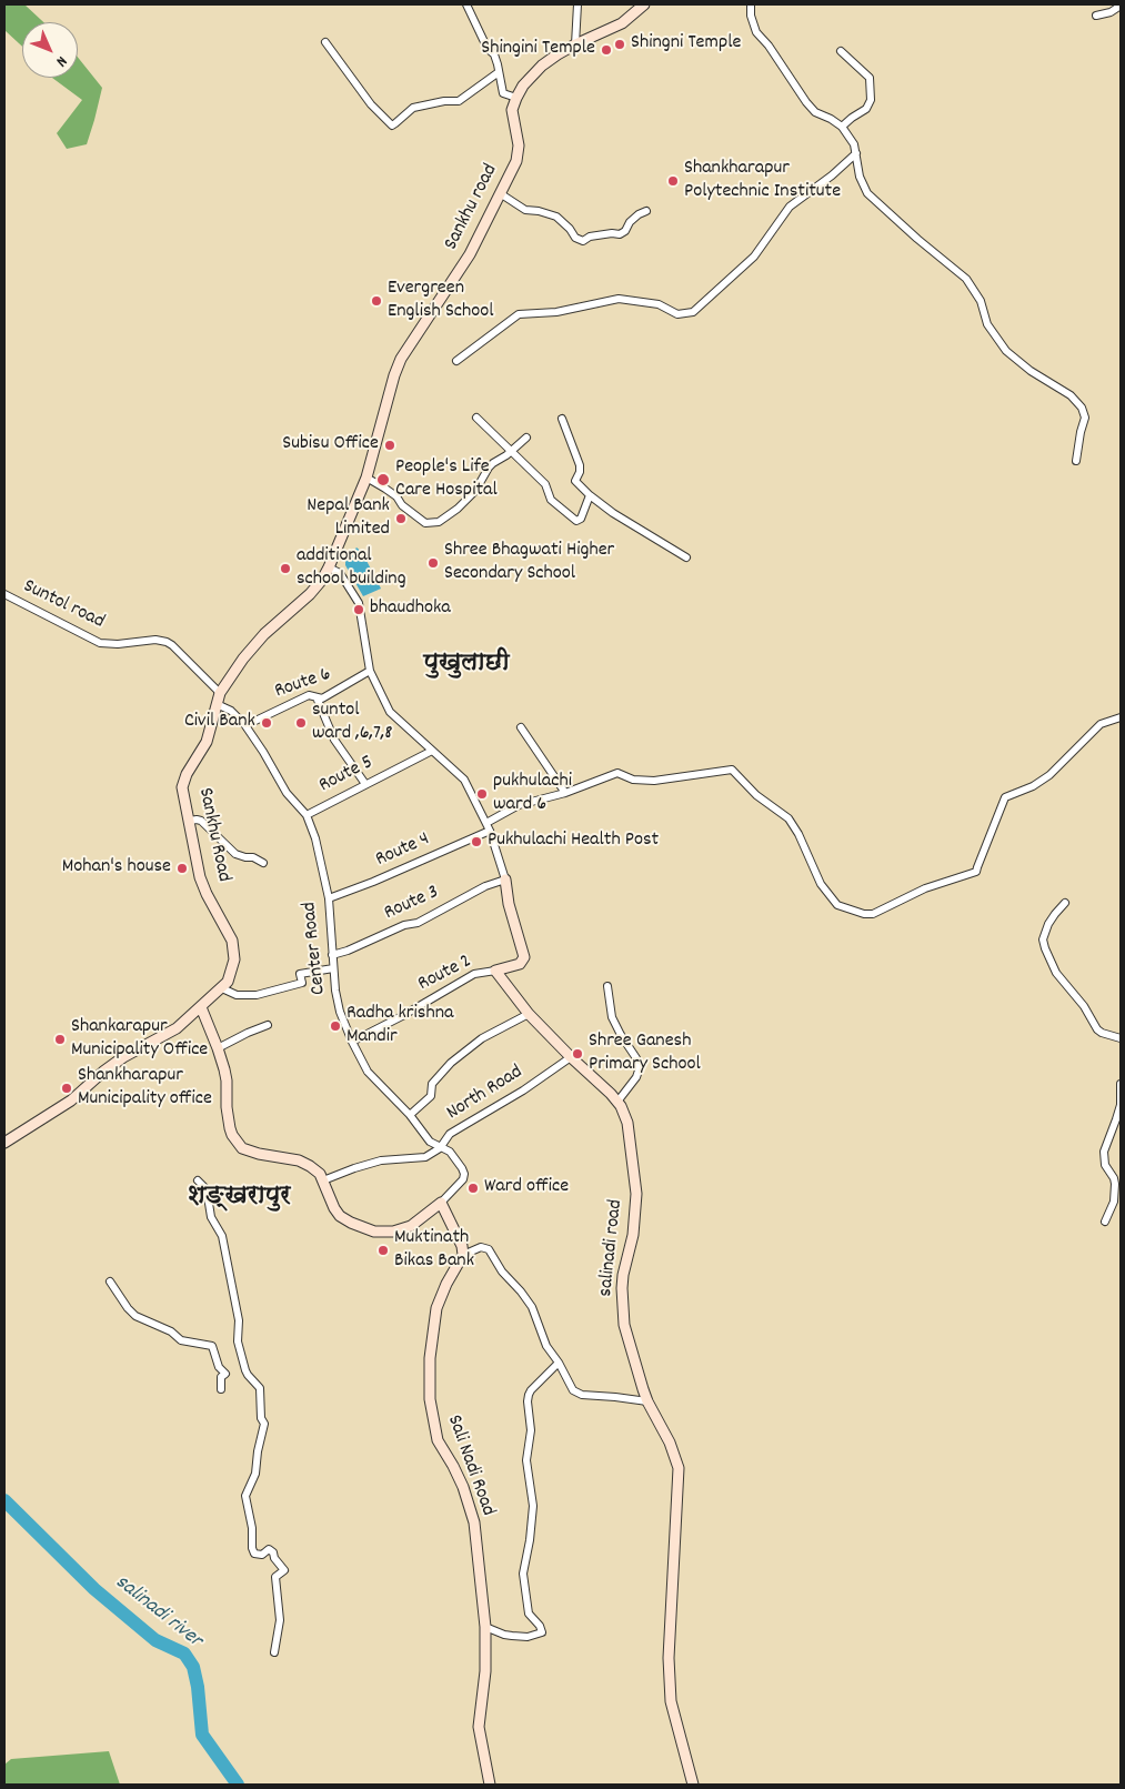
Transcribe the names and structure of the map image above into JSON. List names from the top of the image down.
{
  "streets": {
    "main road": [
      "Sankhu road",
      "Sankhu Road",
      "salinadi road",
      "Sali Nadi Road"
    ],
    "street": [
      "Suntol road",
      "Route 6",
      "Route 5",
      "Route 4",
      "Route 3",
      "Center Road",
      "Route 2",
      "North Road"
    ]
  },
  "crossings": [
    ["Sankhu road", "Suntol road"],
    ["Sankhu road", "Sankhu Road"],
    ["Suntol road", "Sankhu Road"],
    ["Route 6", "Center Road"],
    ["Route 5", "Center Road"],
    ["Sankhu Road", "Center Road"],
    ["Route 4", "Center Road"],
    ["Route 3", "Center Road"],
    ["Center Road", "Route 2"],
    ["Center Road", "North Road"],
    ["Route 2", "salinadi road"],
    ["North Road", "salinadi road"]
  ],
  "districts": ["पुखुलाछी", "शङ्खरापुर"],
  "water": ["salinadi river"],
  "places": [
    "Shingni Temple",
    "Shingini Temple",
    "Shankharapur Polytechnic Institute",
    "Evergreen English School",
    "Subisu Office",
    "People's Life Care Hospital",
    "Nepal Bank Limited",
    "Shree Bhagwati Higher Secondary School",
    "additional school building",
    "bhaudhoka",
    "Civil Bank",
    "suntol ward ,6,7,8",
    "pukhulachi ward 6",
    "Pukhulachi Health Post",
    "Mohan's house",
    "Radha krishna Mandir",
    "Shankarapur Municipality Office",
    "Shree Ganesh Primary School",
    "Shankharapur Municipality office",
    "Ward office",
    "Muktinath Bikas Bank"
  ],
  "north": "bottom right"
}
